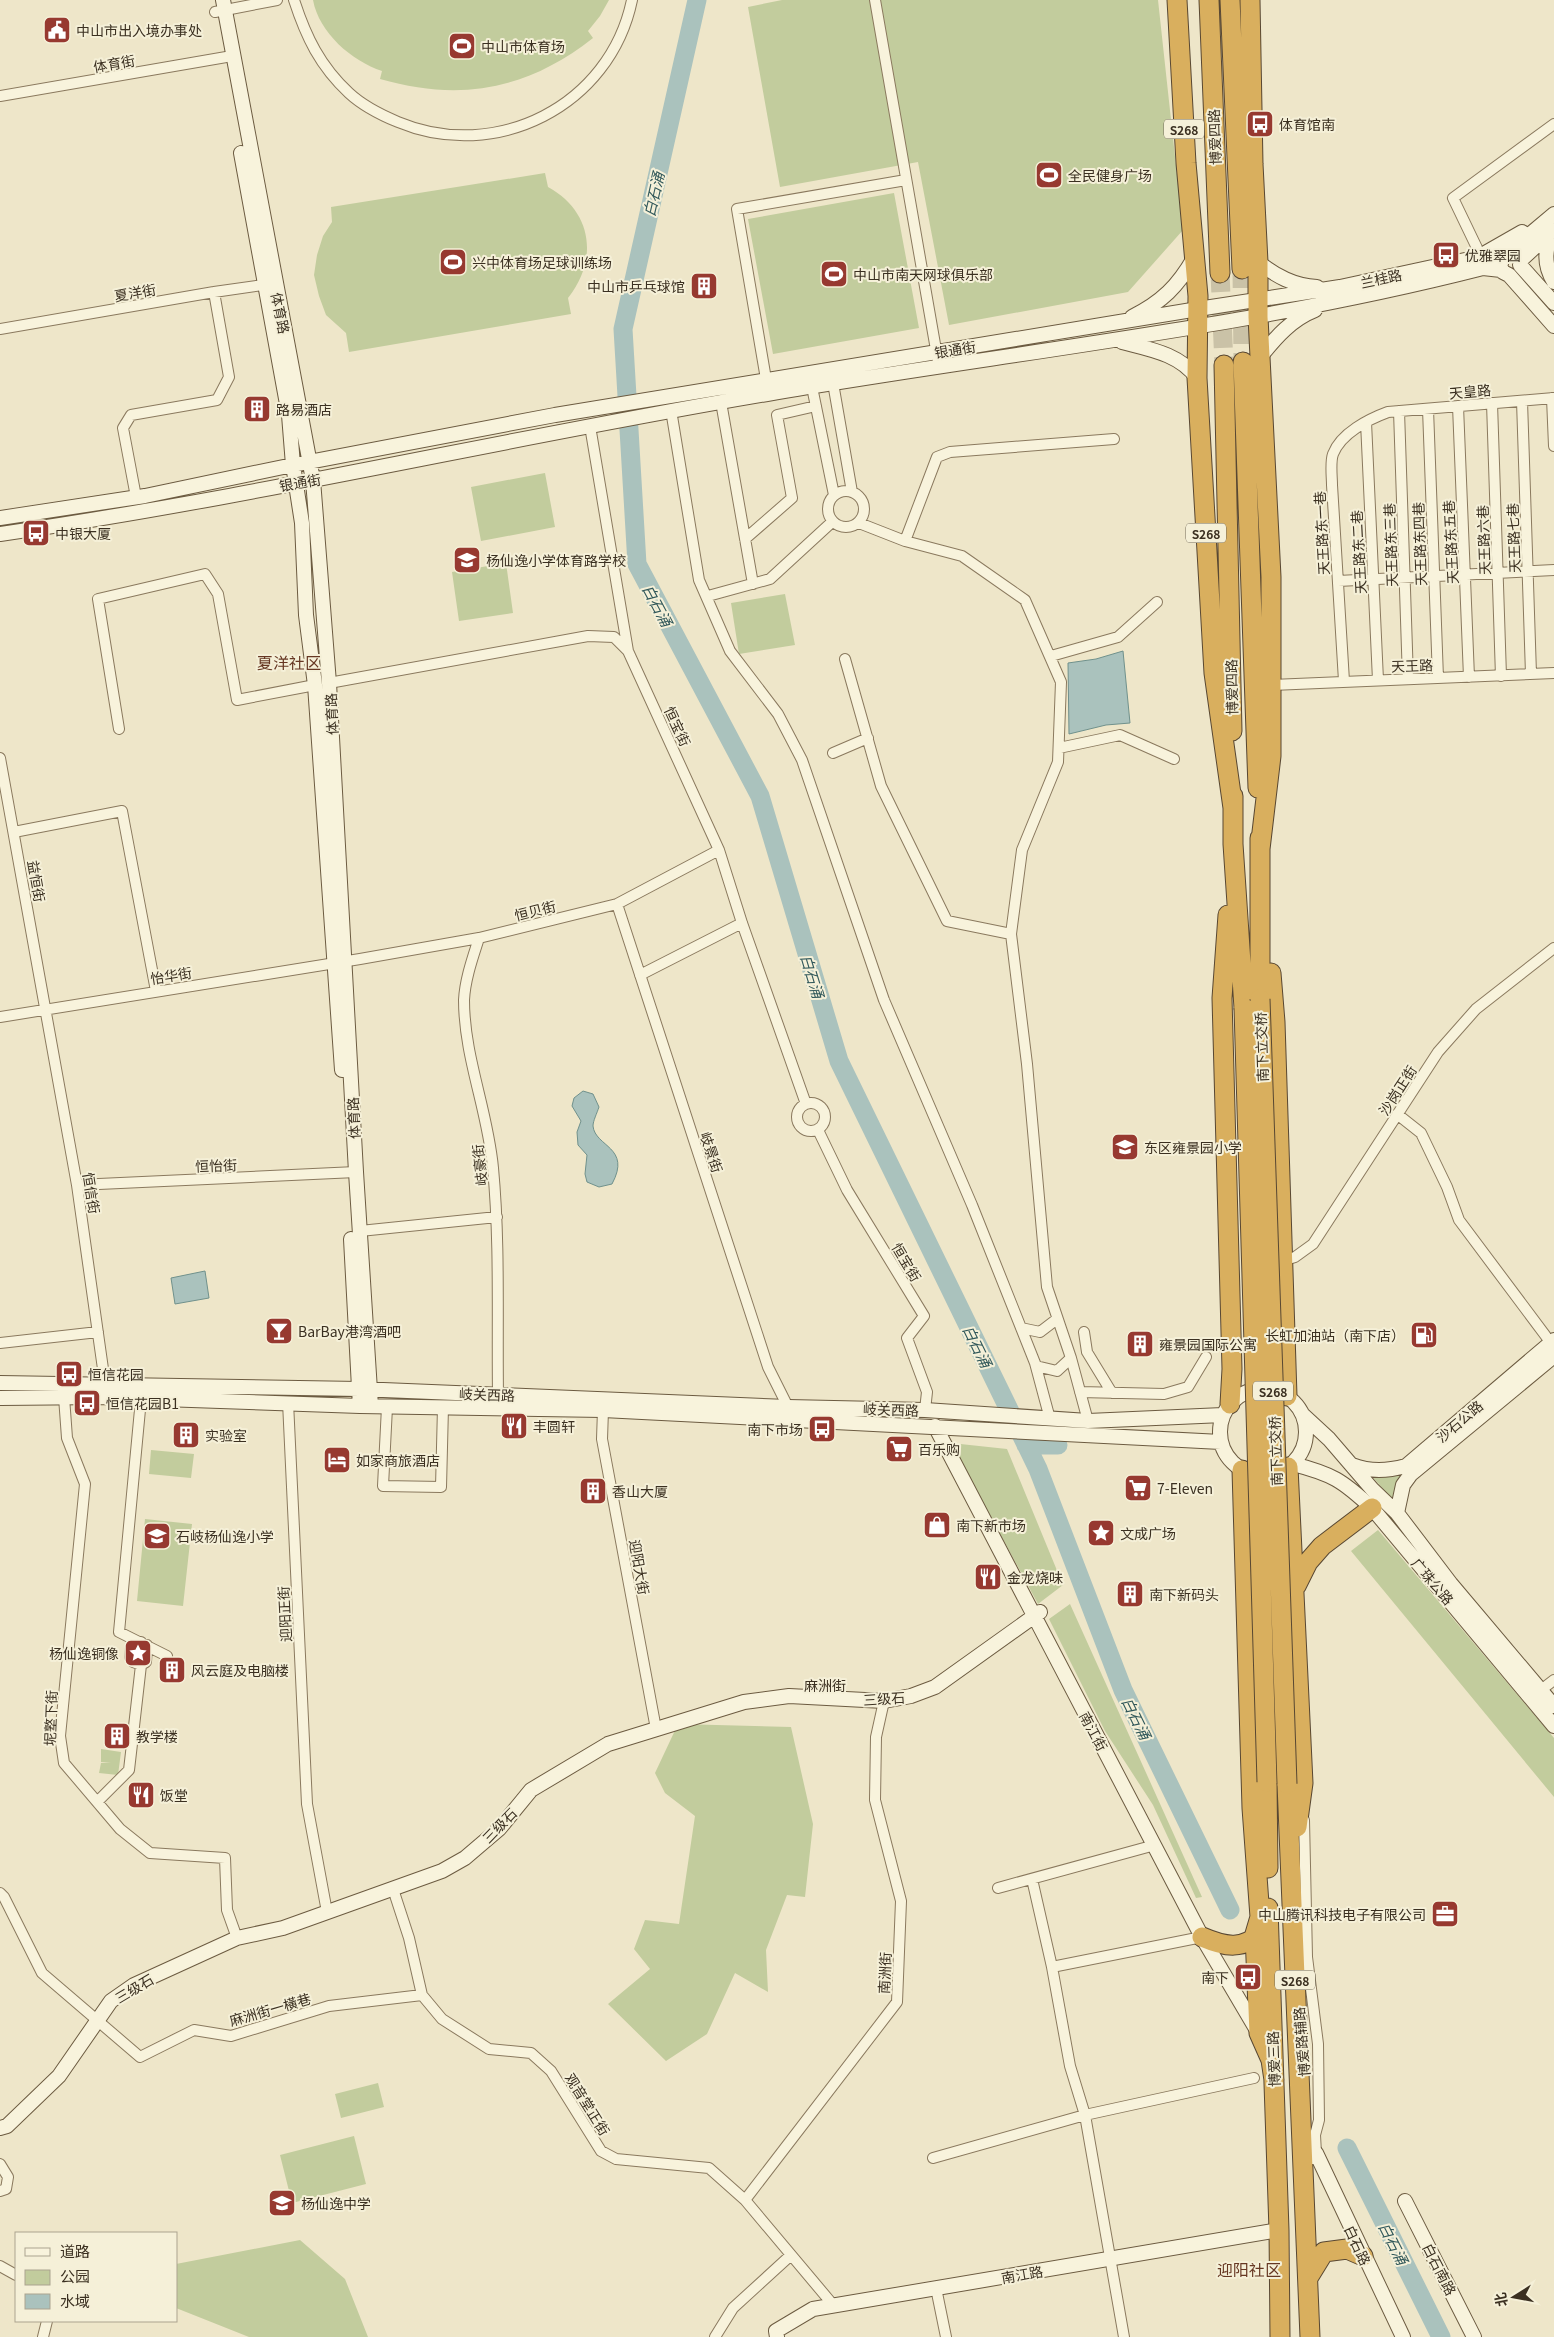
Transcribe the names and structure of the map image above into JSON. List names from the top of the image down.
{
  "streets": {
    "highway": [
      "S268",
      "博爱四路",
      "南下立交桥",
      "博爱三路"
    ],
    "street": [
      "体育街",
      "兰桂路",
      "夏洋街",
      "体育路",
      "银通街",
      "天皇路",
      "天王路东一巷",
      "天王路七巷",
      "天王路六巷",
      "天王路东五巷",
      "天王路东四巷",
      "天王路东三巷",
      "天王路东二巷",
      "天王路",
      "恒宝街",
      "益恒街",
      "恒贝街",
      "怡华街",
      "沙岗正街",
      "岐景街",
      "恒怡街",
      "岐豪街",
      "恒信街",
      "岐关西路",
      "沙石公路",
      "迎阳大街",
      "广珠公路",
      "迎阳正街",
      "麻洲街",
      "三级石",
      "坭墪下街",
      "南江街",
      "南洲街",
      "麻洲街一橫巷",
      "博爱路辅路",
      "观音堂正街",
      "白石路",
      "白石南路",
      "南江路"
    ]
  },
  "crossings": [
    ["体育街", "体育路"],
    ["S268", "博爱四路"],
    ["S268", "兰桂路"],
    ["S268", "银通街"],
    ["S268", "天王路"],
    ["博爱四路", "南下立交桥"],
    ["兰桂路", "银通街"],
    ["夏洋街", "体育路"],
    ["体育路", "银通街"],
    ["体育路", "恒宝街"],
    ["体育路", "恒贝街"],
    ["体育路", "怡华街"],
    ["体育路", "恒怡街"],
    ["体育路", "岐关西路"],
    ["天皇路", "天王路东一巷"],
    ["天皇路", "天王路七巷"],
    ["天皇路", "天王路六巷"],
    ["天皇路", "天王路东五巷"],
    ["天皇路", "天王路东四巷"],
    ["天皇路", "天王路东三巷"],
    ["天王路东一巷", "天王路东二巷"],
    ["天王路东一巷", "天王路"],
    ["天王路七巷", "天王路"],
    ["天王路六巷", "天王路"],
    ["天王路东五巷", "天王路"],
    ["天王路东四巷", "天王路"],
    ["天王路东三巷", "天王路"],
    ["天王路东二巷", "天王路"],
    ["恒宝街", "恒贝街"],
    ["恒宝街", "岐关西路"],
    ["益恒街", "怡华街"],
    ["益恒街", "恒信街"],
    ["恒贝街", "怡华街"],
    ["恒贝街", "岐景街"],
    ["恒贝街", "岐豪街"],
    ["怡华街", "恒信街"],
    ["南下立交桥", "博爱路辅路"],
    ["南下立交桥", "博爱三路"],
    ["岐景街", "岐关西路"],
    ["恒怡街", "恒信街"],
    ["岐豪街", "岐关西路"],
    ["恒信街", "岐关西路"],
    ["岐关西路", "迎阳大街"],
    ["岐关西路", "迎阳正街"],
    ["岐关西路", "坭墪下街"],
    ["岐关西路", "南江街"],
    ["沙石公路", "广珠公路"],
    ["迎阳大街", "三级石"],
    ["迎阳正街", "三级石"],
    ["麻洲街", "三级石"],
    ["麻洲街", "南洲街"],
    ["三级石", "坭墪下街"],
    ["三级石", "南洲街"],
    ["三级石", "麻洲街一橫巷"],
    ["三级石", "观音堂正街"],
    ["南洲街", "观音堂正街"],
    ["麻洲街一橫巷", "观音堂正街"],
    ["博爱路辅路", "博爱三路"],
    ["博爱路辅路", "白石路"],
    ["博爱三路", "南江路"],
    ["观音堂正街", "南江路"]
  ],
  "districts": ["夏洋社区", "迎阳社区"],
  "water": ["白石涌"],
  "places": {
    "public building": ["中山市出入境办事处"],
    "sports": [
      "中山市体育场",
      "全民健身广场",
      "兴中体育场足球训练场",
      "中山市南天网球俱乐部"
    ],
    "bus stop": [
      "体育馆南",
      "优雅翠园",
      "中银大厦",
      "恒信花园",
      "恒信花园B1",
      "南下市场",
      "南下"
    ],
    "building": [
      "中山市乒乓球馆",
      "路易酒店",
      "雍景园国际公寓",
      "实验室",
      "香山大厦",
      "南下新码头",
      "风云庭及电脑楼",
      "教学楼"
    ],
    "school or university": [
      "杨仙逸小学体育路学校",
      "东区雍景园小学",
      "石岐杨仙逸小学",
      "杨仙逸中学"
    ],
    "bar": ["BarBay港湾酒吧"],
    "fuel station": ["长虹加油站（南下店）"],
    "restaurant": ["丰圆轩", "金龙烧味", "饭堂"],
    "supermarket": ["百乐购", "7-Eleven"],
    "hotel": ["如家商旅酒店"],
    "shop": ["南下新市场"],
    "place": ["文成广场", "杨仙逸铜像"],
    "office": ["中山腾讯科技电子有限公司"]
  },
  "legend": ["道路", "公园", "水域"],
  "north": "left"
}
